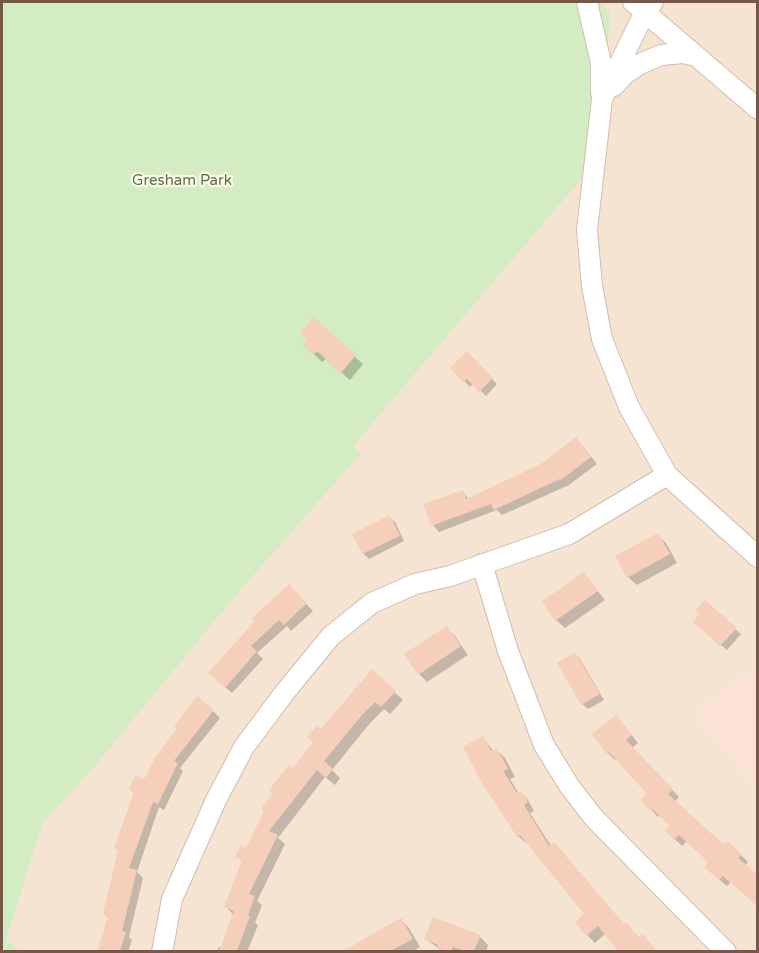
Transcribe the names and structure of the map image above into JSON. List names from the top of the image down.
{
  "parks": ["Gresham Park"]
}
